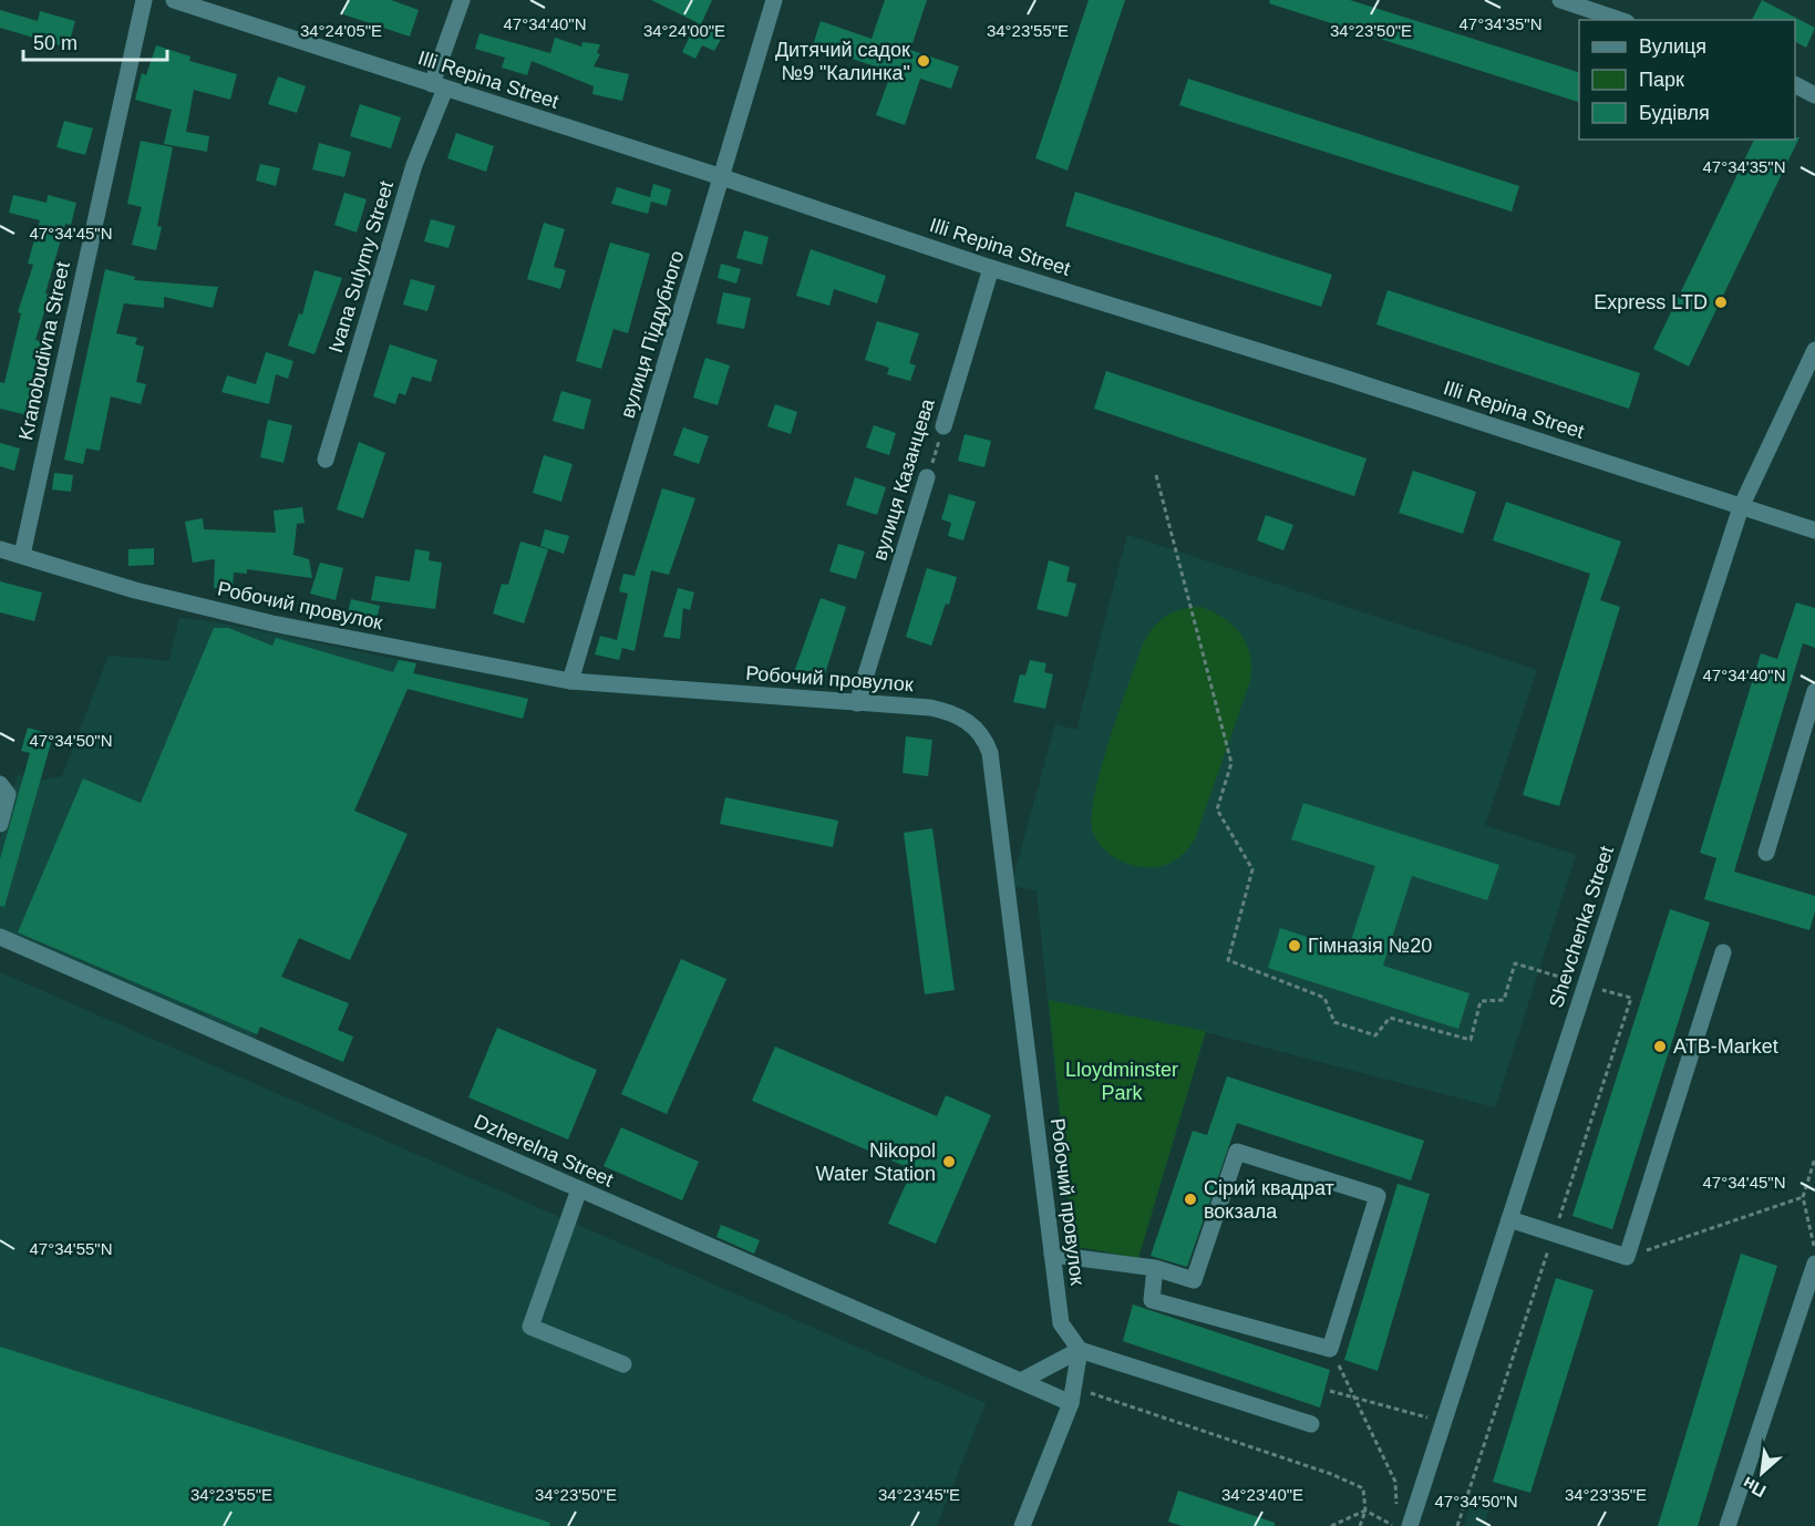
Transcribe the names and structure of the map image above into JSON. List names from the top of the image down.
{
  "streets": {
    "street": [
      "Illi Repina Street",
      "Ivana Sulymy Street",
      "вулиця Піддубного",
      "Kranobudivna Street",
      "вулиця Казанцева",
      "Робочий провулок",
      "Shevchenka Street",
      "Dzherelna Street"
    ]
  },
  "crossings": [
    ["Illi Repina Street", "Ivana Sulymy Street"],
    ["Illi Repina Street", "вулиця Піддубного"],
    ["Illi Repina Street", "вулиця Казанцева"],
    ["Illi Repina Street", "Shevchenka Street"],
    ["вулиця Піддубного", "Робочий провулок"],
    ["Kranobudivna Street", "Робочий провулок"],
    ["вулиця Казанцева", "Робочий провулок"]
  ],
  "parks": ["Lloydminster Park"],
  "places": [
    "Дитячий садок №9 \"Калинка\"",
    "Express LTD",
    "Гімназія №20",
    "ATB-Market",
    "Nikopol Water Station",
    "Сірий квадрат вокзала"
  ],
  "legend": ["Вулиця", "Парк", "Будівля"],
  "scale_bar": "50 m",
  "north": "bottom left",
  "coordinates": [
    "47°34'40\"N",
    "47°34'35\"N",
    "34°24'05\"E",
    "34°24'00\"E",
    "34°23'55\"E",
    "34°23'50\"E",
    "47°34'45\"N",
    "47°34'50\"N",
    "47°34'55\"N",
    "34°23'45\"E",
    "34°23'40\"E",
    "34°23'35\"E"
  ]
}
